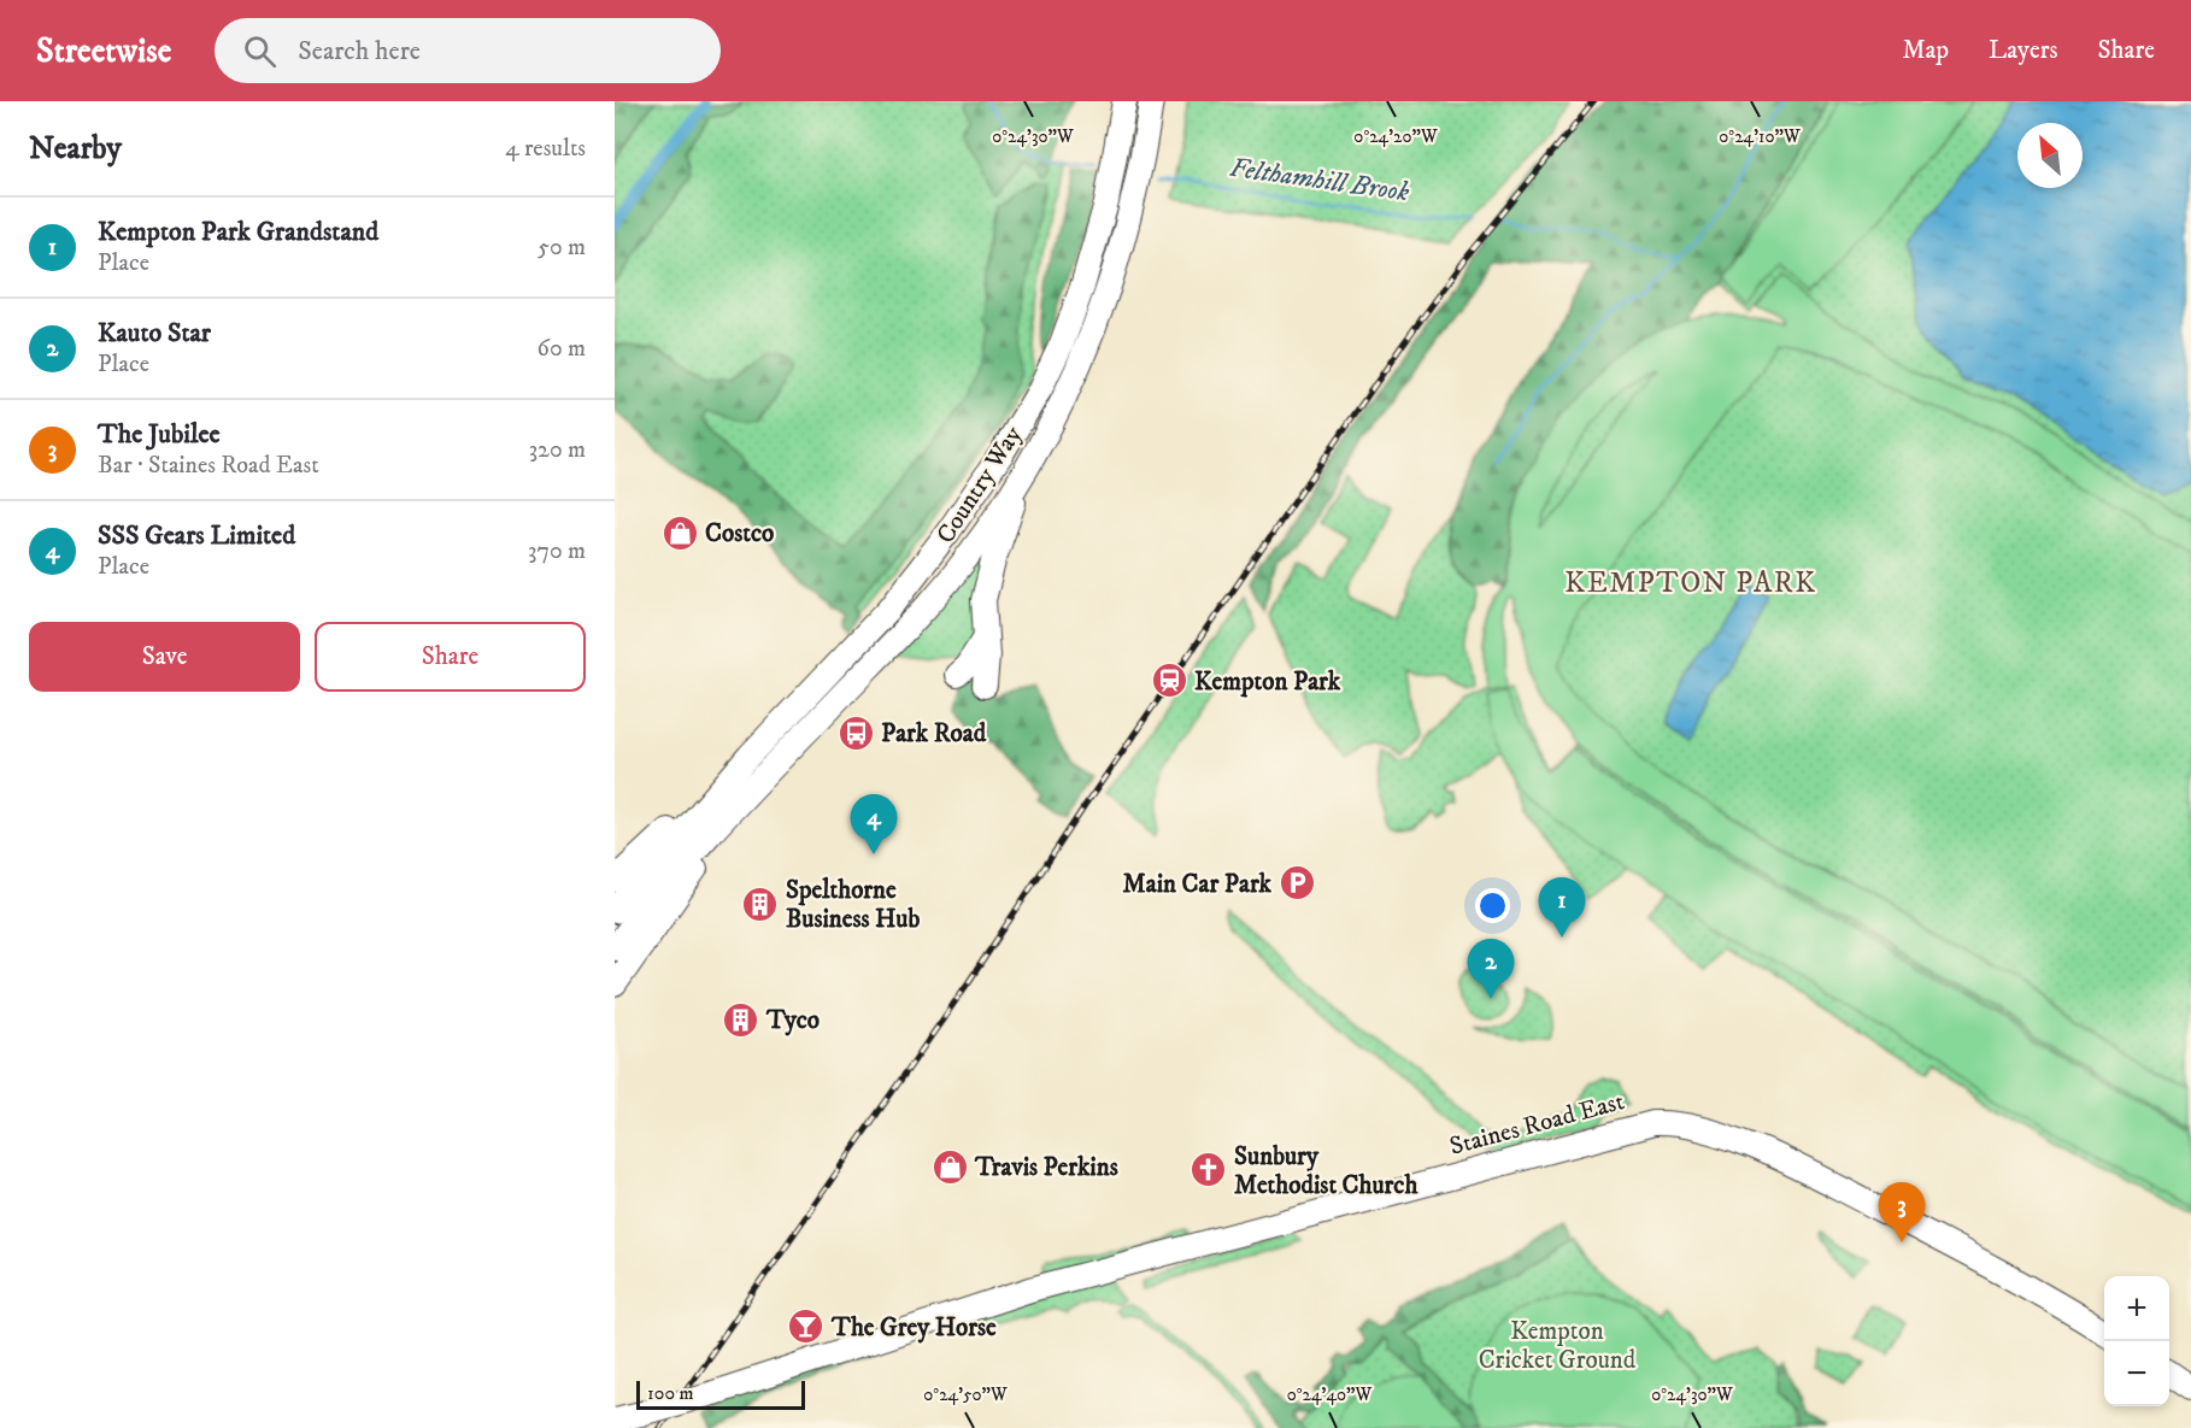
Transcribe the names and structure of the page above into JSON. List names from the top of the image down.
{
  "streets": {
    "highway": ["Country Way", "Staines Road East"]
  },
  "districts": ["KEMPTON PARK"],
  "water": ["Felthamhill Brook"],
  "parks": ["Kempton Cricket Ground"],
  "places": {
    "shop": ["Costco", "Travis Perkins"],
    "station": ["Kempton Park"],
    "bus stop": ["Park Road"],
    "parking": ["Main Car Park"],
    "building": ["Spelthorne Business Hub", "Tyco"],
    "church": ["Sunbury Methodist Church"],
    "bar": ["The Grey Horse"]
  },
  "scale_bar": "100 m",
  "north": "top left",
  "page": {
    "header": "Streetwise",
    "search": "Search here",
    "nav": ["Map", "Layers", "Share"],
    "heading": ["Nearby", "4 results"],
    "list": [
      {
        "mark": "1",
        "name": "Kempton Park Grandstand",
        "note": "Place",
        "value": "50 m"
      },
      {
        "mark": "2",
        "name": "Kauto Star",
        "note": "Place",
        "value": "60 m"
      },
      {
        "mark": "3",
        "name": "The Jubilee",
        "note": "Bar · Staines Road East",
        "value": "320 m"
      },
      {
        "mark": "4",
        "name": "SSS Gears Limited",
        "note": "Place",
        "value": "370 m"
      }
    ],
    "buttons": ["Save", "Share"],
    "pins": [
      "4",
      "1",
      "2",
      "3"
    ],
    "map_buttons": ["+", "−"],
    "scale": "100 m"
  },
  "coordinates": [
    "0°24'30\"W",
    "0°24'20\"W",
    "0°24'10\"W",
    "0°24'50\"W",
    "0°24'40\"W"
  ]
}
